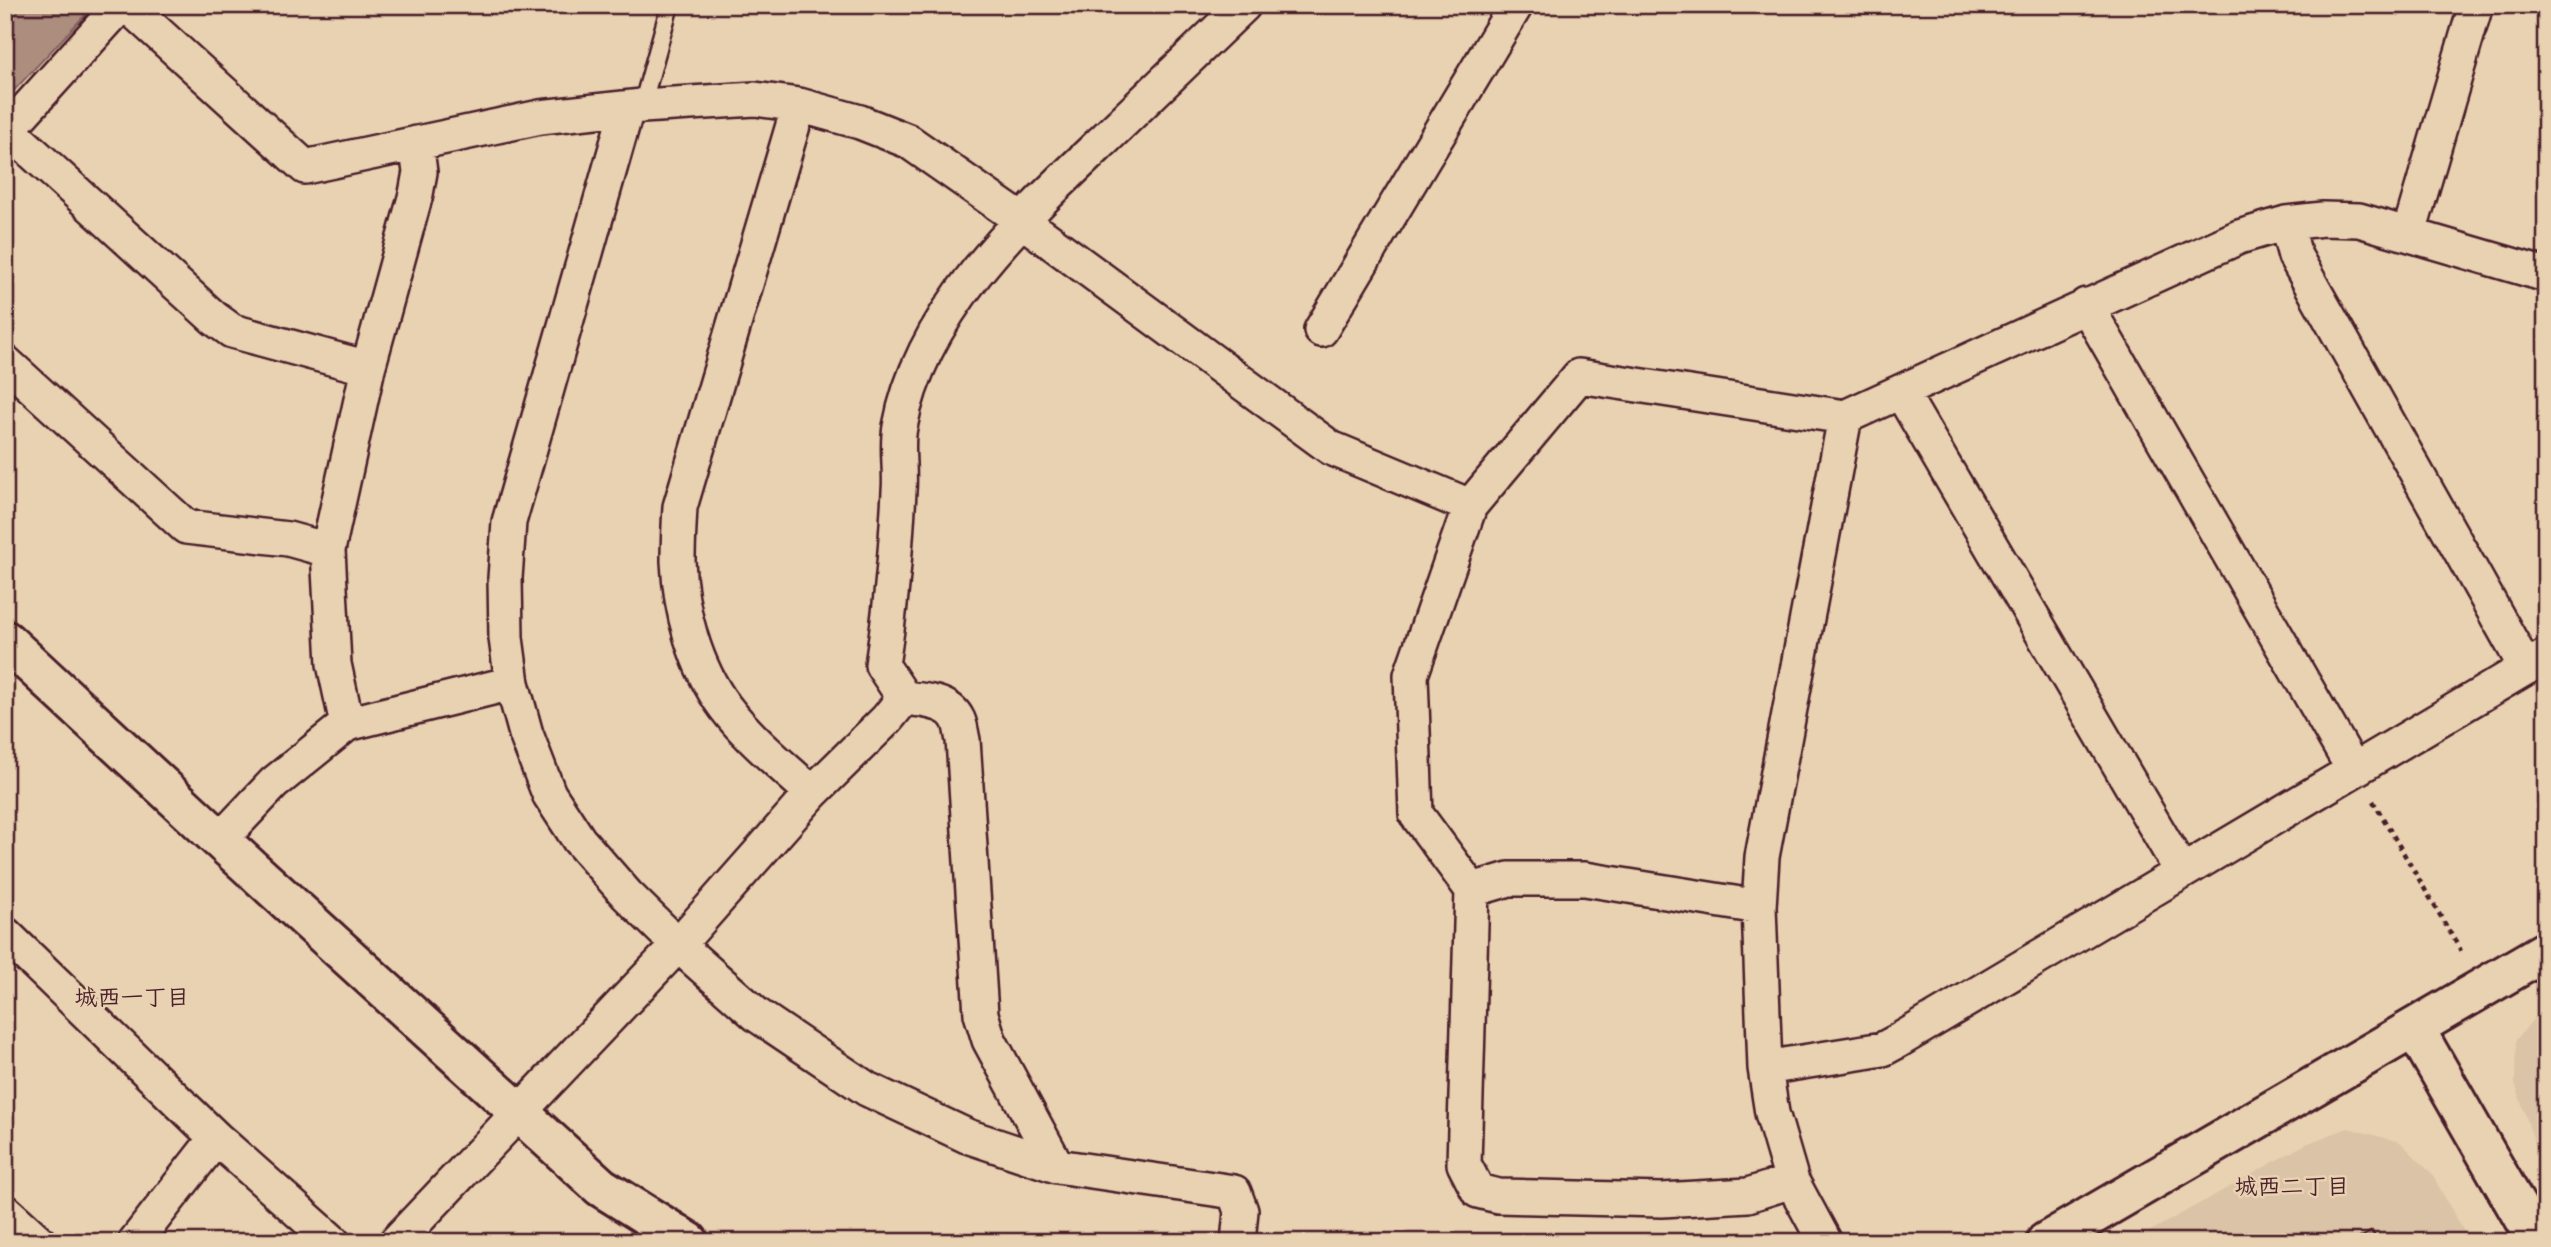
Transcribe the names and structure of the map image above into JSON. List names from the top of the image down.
{
  "districts": ["城西一丁目", "城西二丁目"]
}
